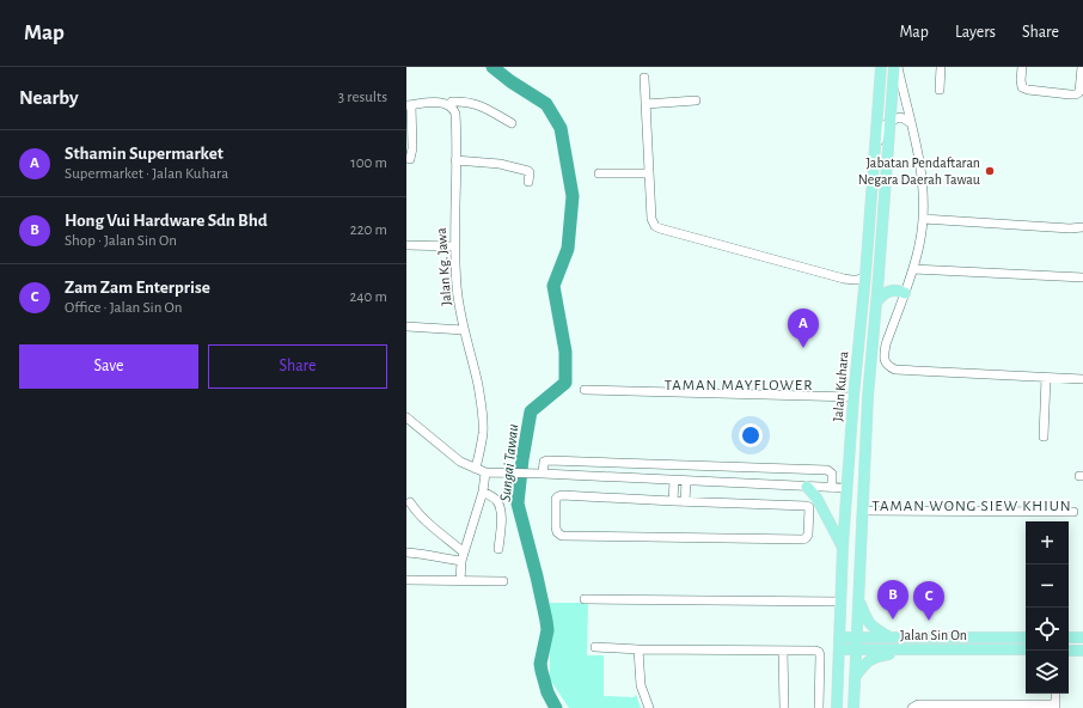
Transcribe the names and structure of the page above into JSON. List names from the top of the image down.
{
  "streets": {
    "main road": ["Jalan Kuhara", "Jalan Sin On"],
    "street": ["Jalan Kg. Jawa"]
  },
  "crossings": [
    ["Jalan Kuhara", "Jalan Sin On"]
  ],
  "districts": ["TAMAN MAYFLOWER", "TAMAN WONG SIEW KHIUN"],
  "water": ["Sungai Tawau"],
  "places": ["Jabatan Pendaftaran Negara Daerah Tawau"],
  "page": {
    "header": "Map",
    "nav": ["Map", "Layers", "Share"],
    "heading": ["Nearby", "3 results"],
    "list": [
      {
        "mark": "A",
        "name": "Sthamin Supermarket",
        "note": "Supermarket · Jalan Kuhara",
        "value": "100 m"
      },
      {
        "mark": "B",
        "name": "Hong Vui Hardware Sdn Bhd",
        "note": "Shop · Jalan Sin On",
        "value": "220 m"
      },
      {
        "mark": "C",
        "name": "Zam Zam Enterprise",
        "note": "Office · Jalan Sin On",
        "value": "240 m"
      }
    ],
    "pins": ["A", "B", "C"],
    "buttons": ["Save", "Share"],
    "map_buttons": ["+", "−"]
  }
}
